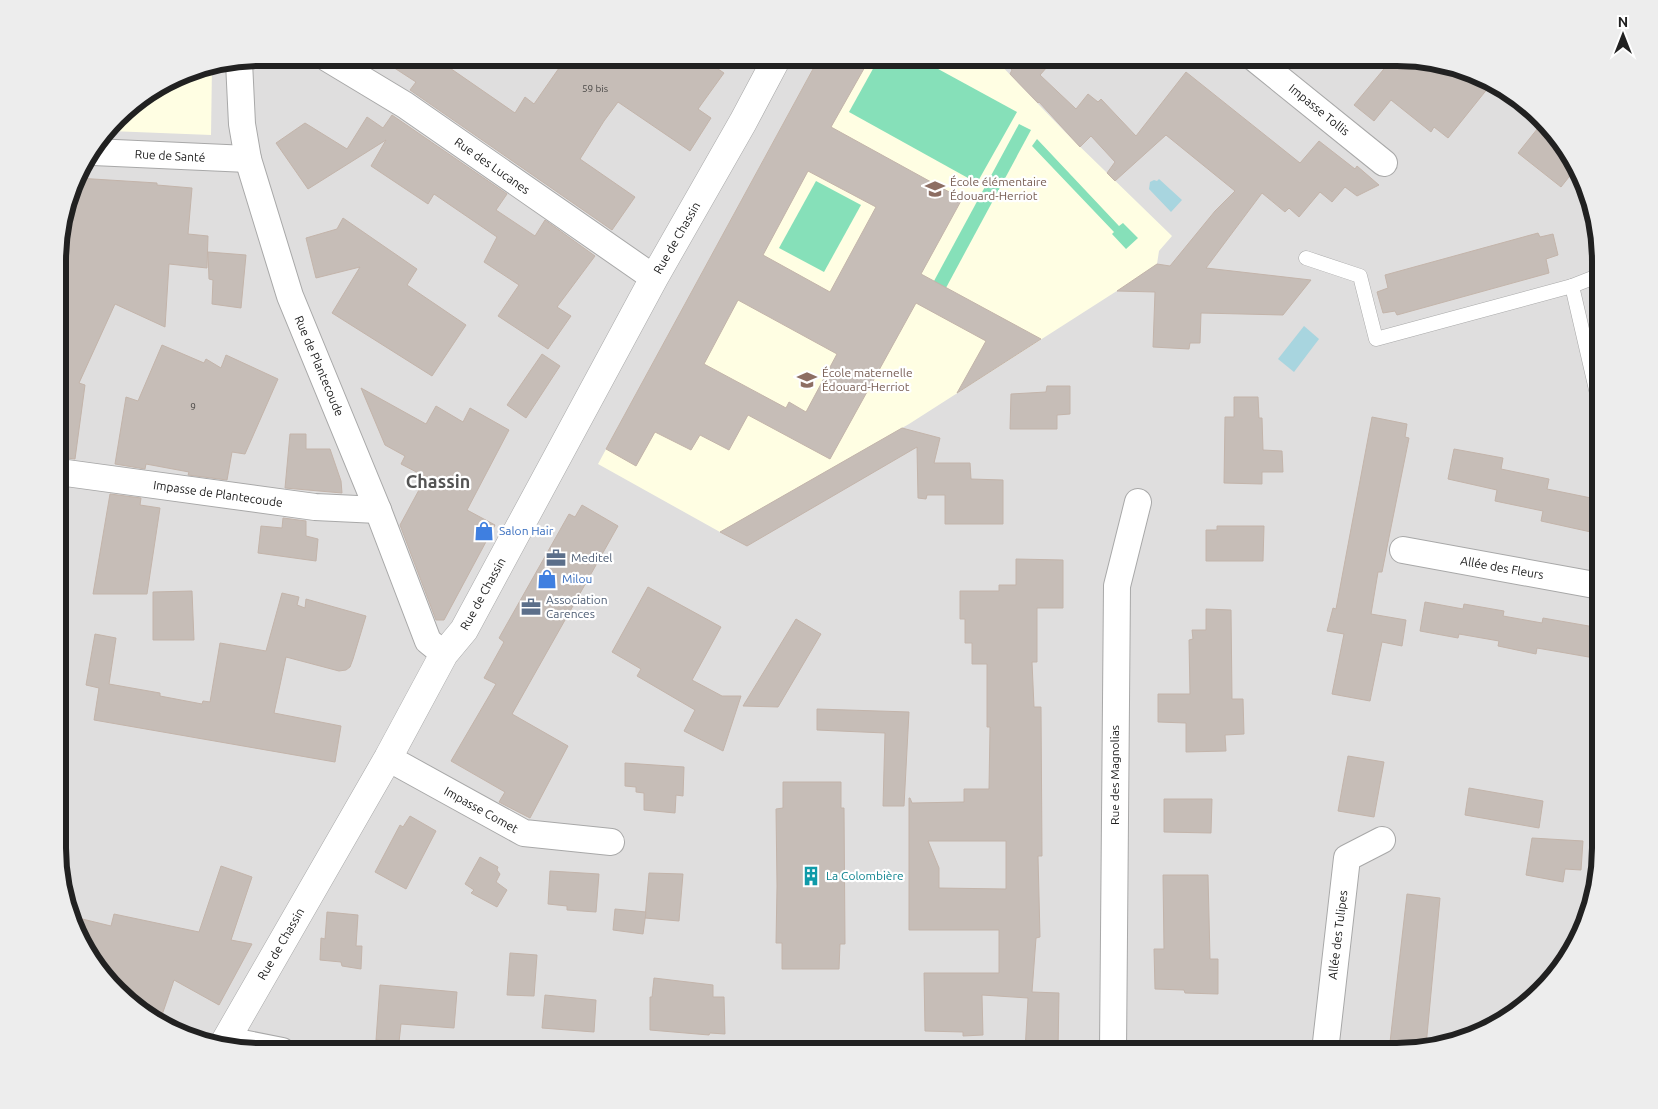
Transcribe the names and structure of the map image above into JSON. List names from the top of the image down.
{
  "streets": {
    "street": [
      "Impasse Tollis",
      "Rue de Santé",
      "Rue des Lucanes",
      "Rue de Chassin",
      "Rue de Plantecoude",
      "Impasse de Plantecoude",
      "Allée des Fleurs",
      "Rue des Magnolias",
      "Impasse Comet",
      "Allée des Tulipes"
    ]
  },
  "crossings": [
    ["Rue de Santé", "Rue de Plantecoude"],
    ["Rue des Lucanes", "Rue de Chassin"],
    ["Rue de Chassin", "Rue de Plantecoude"],
    ["Rue de Chassin", "Impasse Comet"],
    ["Rue de Plantecoude", "Impasse de Plantecoude"]
  ],
  "districts": ["Chassin"],
  "places": {
    "school or university": ["École élémentaire Édouard-Herriot", "École maternelle Édouard-Herriot"],
    "shop": ["Salon Hair", "Milou"],
    "office": ["Meditel", "Association Carences"],
    "building": ["La Colombière"]
  },
  "house_numbers": ["59 bis", "9"],
  "north": "top"
}
